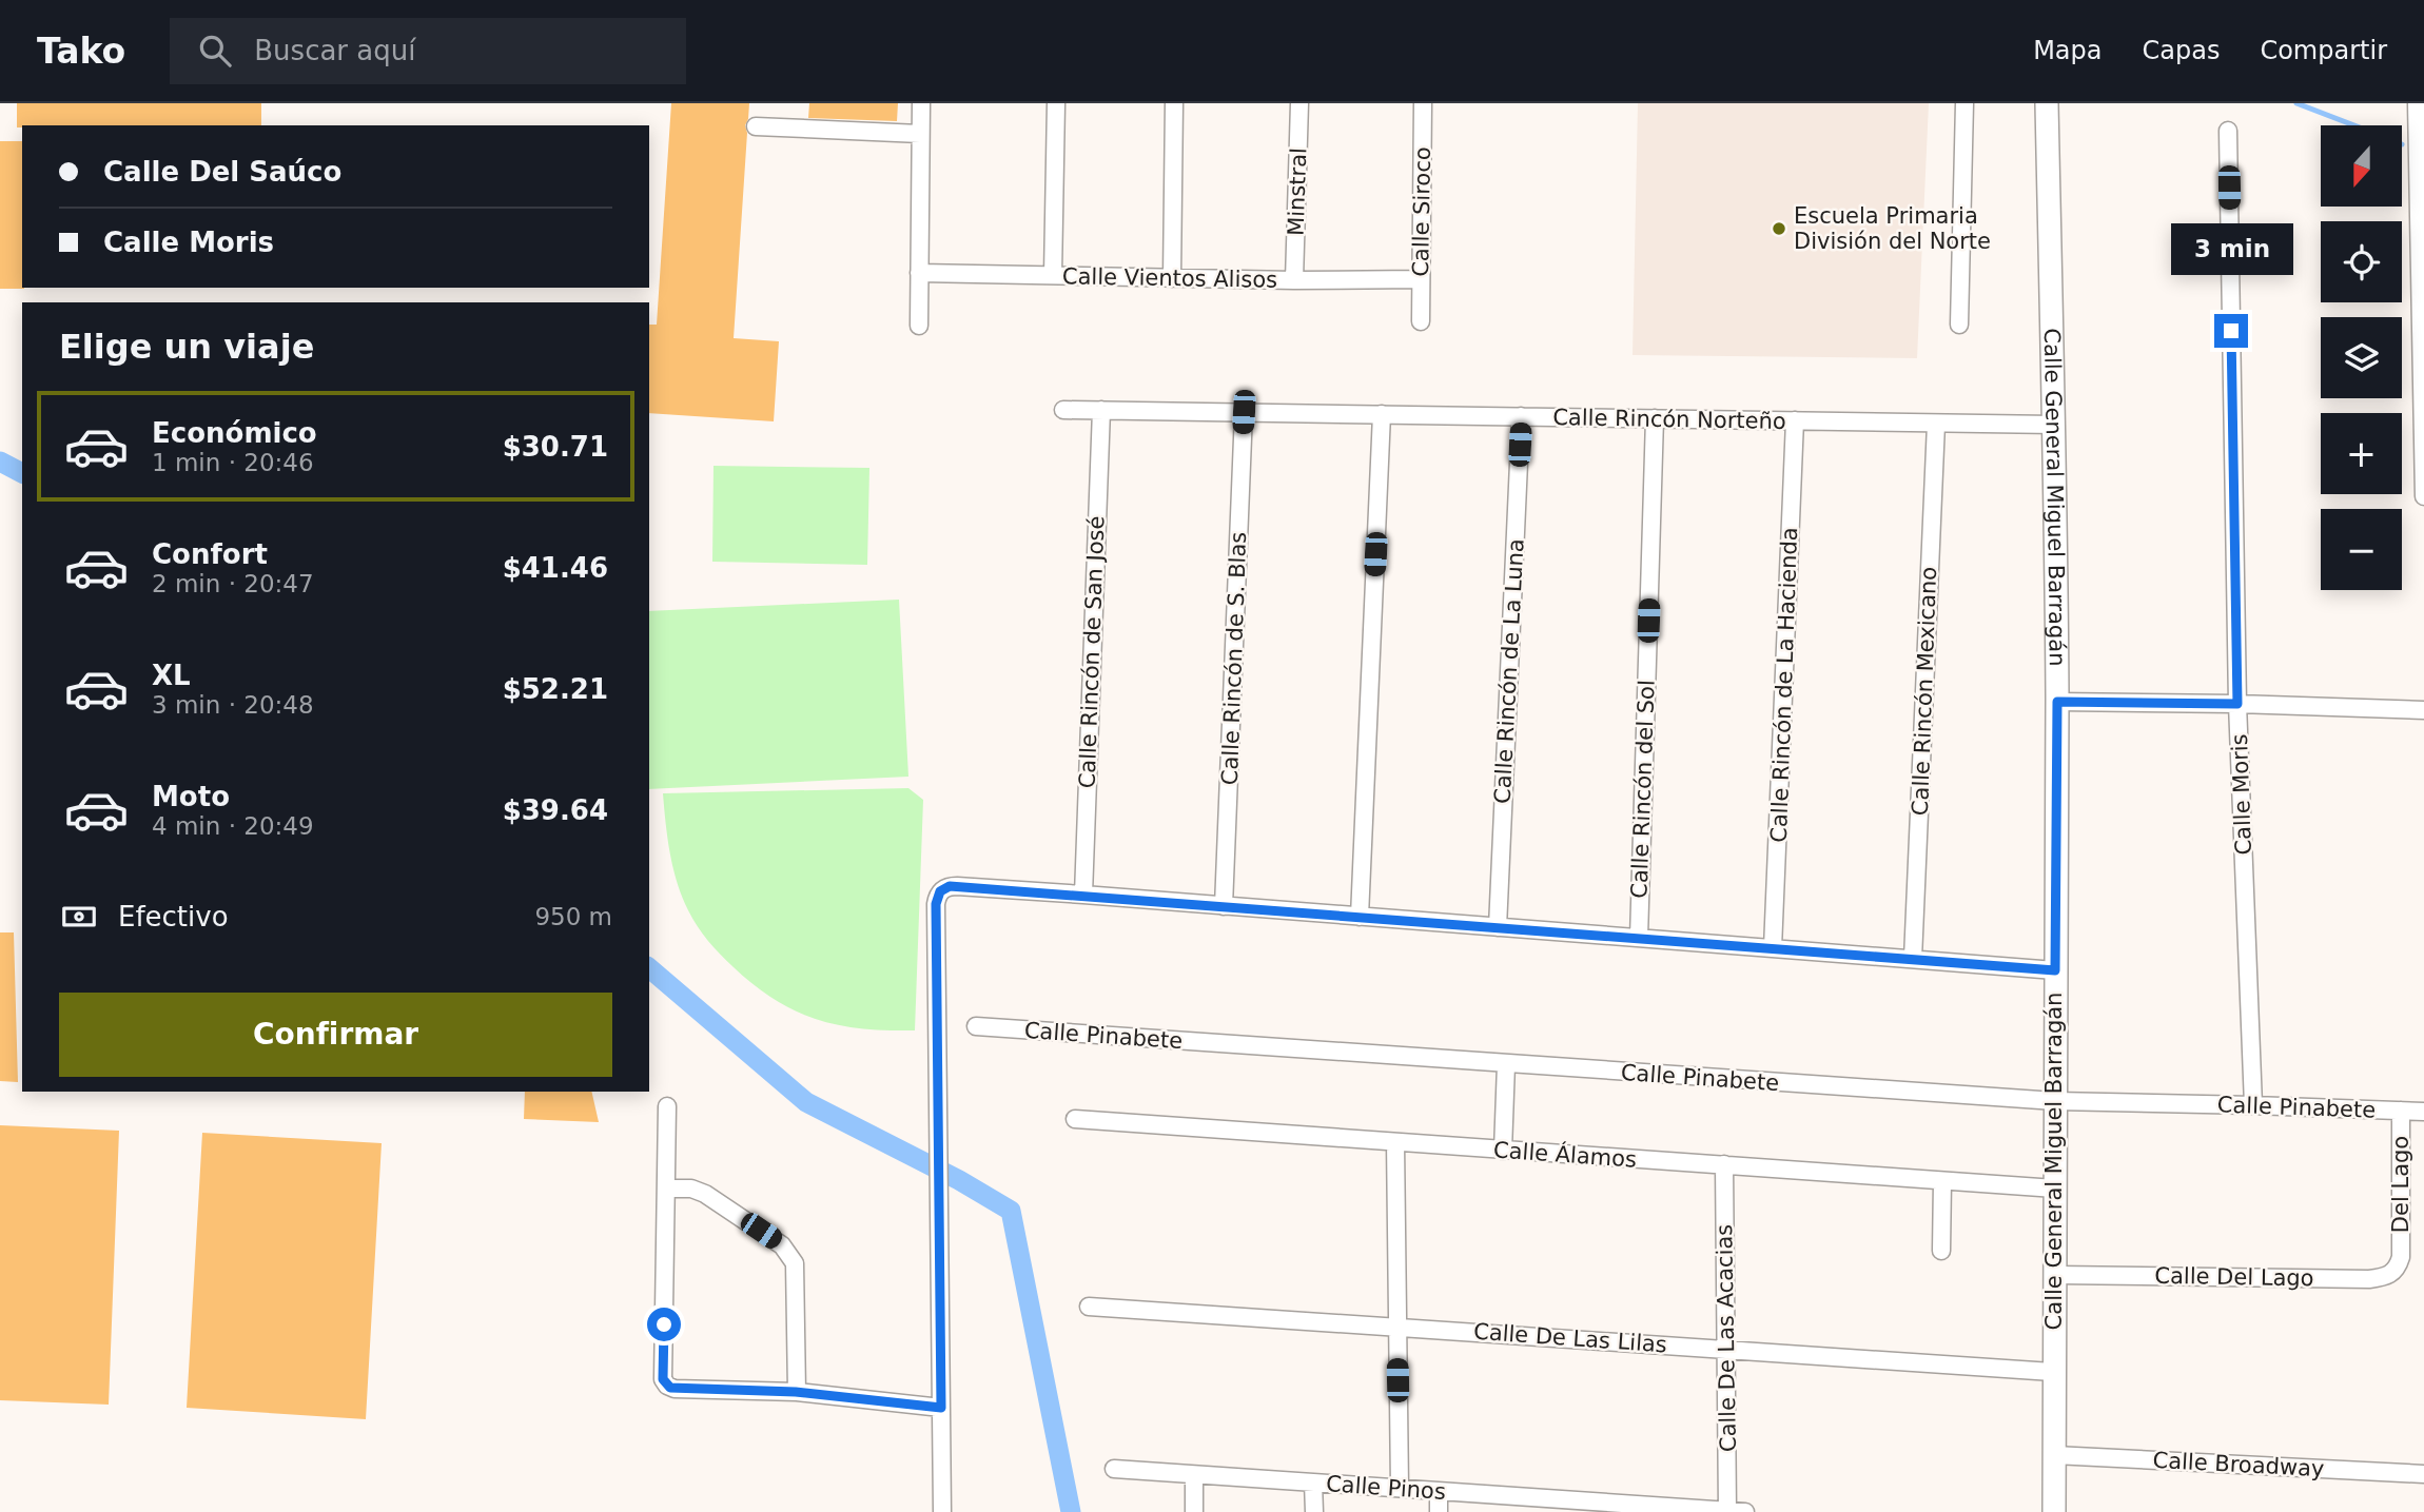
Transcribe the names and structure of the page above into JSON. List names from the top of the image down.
{
  "streets": {
    "main road": ["Calle General Miguel Barragán"],
    "street": [
      "Minstral",
      "Calle Siroco",
      "Calle Vientos Alisos",
      "Calle Rincón Norteño",
      "Calle Rincón de San José",
      "Calle Rincón de S. Blas",
      "Calle Rincón de La Luna",
      "Calle Rincón de La Hacienda",
      "Calle Rincón Mexicano",
      "Calle Rincón del Sol",
      "Calle Moris",
      "Calle Pinabete",
      "Calle Álamos",
      "Del Lago",
      "Calle Del Lago",
      "Calle De Las Lilas",
      "Calle De Las Acacias",
      "Calle Broadway",
      "Calle Pinos"
    ]
  },
  "crossings": [
    ["Minstral", "Calle Vientos Alisos"],
    ["Calle Siroco", "Calle Vientos Alisos"],
    ["Calle Rincón Norteño", "Calle General Miguel Barragán"],
    ["Calle Rincón Norteño", "Calle Rincón de San José"],
    ["Calle Rincón Norteño", "Calle Rincón de S. Blas"],
    ["Calle Rincón Norteño", "Calle Rincón de La Luna"],
    ["Calle Rincón Norteño", "Calle Rincón de La Hacienda"],
    ["Calle Rincón Norteño", "Calle Rincón Mexicano"],
    ["Calle Rincón Norteño", "Calle Rincón del Sol"],
    ["Calle General Miguel Barragán", "Calle Pinabete"],
    ["Calle General Miguel Barragán", "Calle Álamos"],
    ["Calle General Miguel Barragán", "Calle Del Lago"],
    ["Calle General Miguel Barragán", "Calle De Las Lilas"],
    ["Calle General Miguel Barragán", "Calle Broadway"],
    ["Calle Moris", "Calle Pinabete"],
    ["Calle Pinabete", "Del Lago"],
    ["Calle Álamos", "Calle De Las Acacias"],
    ["Del Lago", "Calle Del Lago"],
    ["Calle De Las Lilas", "Calle De Las Acacias"],
    ["Calle De Las Acacias", "Calle Pinos"]
  ],
  "places": ["Escuela Primaria División del Norte"],
  "north": "bottom",
  "page": {
    "header": "Tako",
    "search": "Buscar aquí",
    "nav": ["Mapa", "Capas", "Compartir"],
    "map_buttons": ["+", "−"],
    "banner": ["Calle Del Saúco", "Calle Moris"],
    "bubble": "3 min",
    "heading": "Elige un viaje",
    "list": [
      {
        "name": "Económico",
        "note": "1 min · 20:46",
        "value": "$30.71"
      },
      {
        "name": "Confort",
        "note": "2 min · 20:47",
        "value": "$41.46"
      },
      {
        "name": "XL",
        "note": "3 min · 20:48",
        "value": "$52.21"
      },
      {
        "name": "Moto",
        "note": "4 min · 20:49",
        "value": "$39.64"
      }
    ],
    "pay": ["Efectivo", "950 m"],
    "buttons": "Confirmar"
  }
}
